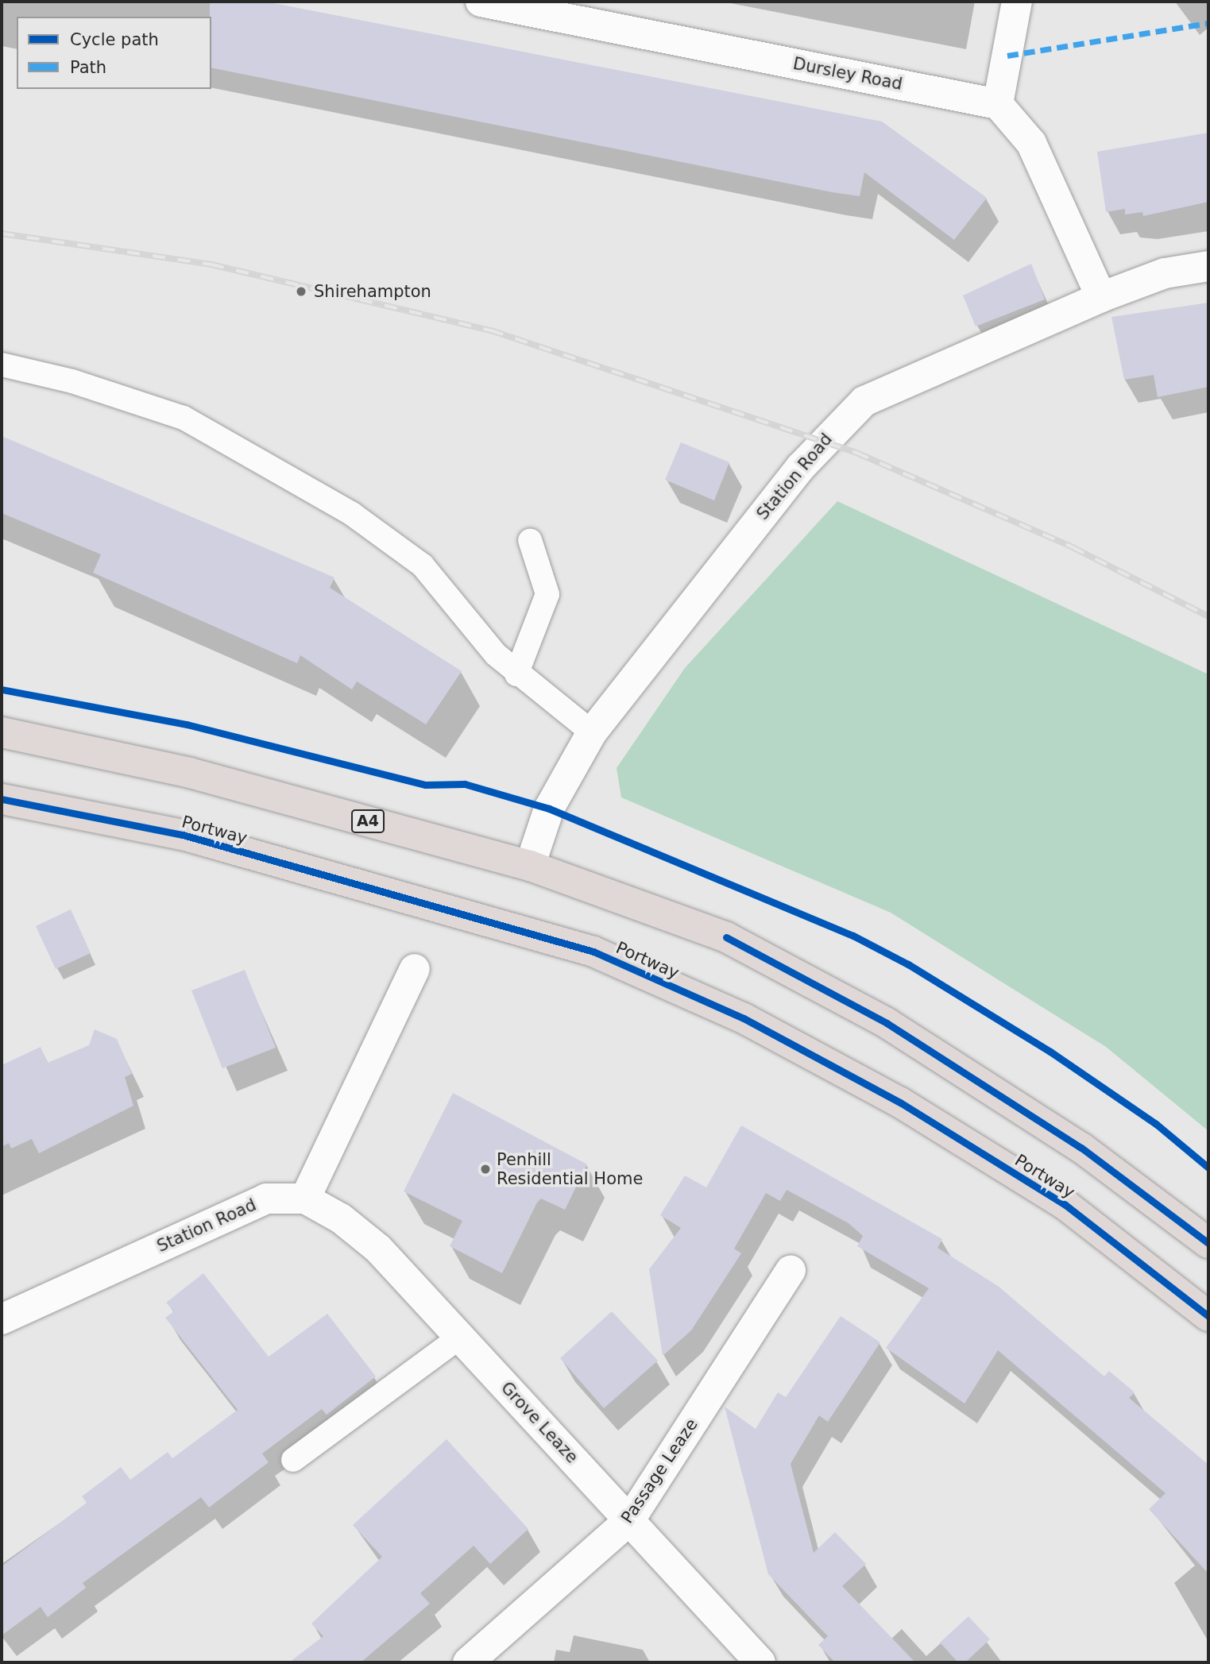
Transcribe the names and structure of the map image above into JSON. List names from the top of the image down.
{
  "streets": {
    "highway": ["A4", "Portway"],
    "street": [
      "Dursley Road",
      "Station Road",
      "Grove Leaze",
      "Passage Leaze"
    ]
  },
  "crossings": [
    ["Station Road", "A4"],
    ["Station Road", "Grove Leaze"],
    ["Grove Leaze", "Passage Leaze"]
  ],
  "places": ["Shirehampton", "Penhill Residential Home"],
  "legend": ["Cycle path", "Path"]
}
